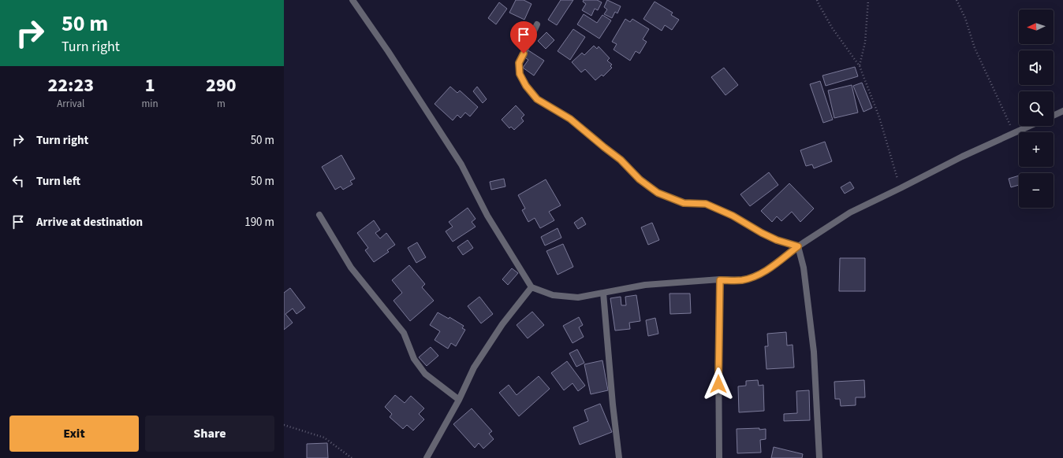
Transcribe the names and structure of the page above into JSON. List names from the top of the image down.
{
  "north": "left",
  "page": {
    "turn": ["50 m", "Turn right"],
    "map_buttons": ["+", "−"],
    "eta": [
      "22:23",
      "Arrival",
      "1",
      "min",
      "290",
      "m"
    ],
    "list": [
      {
        "name": "Turn right",
        "value": "50 m"
      },
      {
        "name": "Turn left",
        "value": "50 m"
      },
      {
        "name": "Arrive at destination",
        "value": "190 m"
      }
    ],
    "buttons": ["Exit", "Share"]
  }
}
